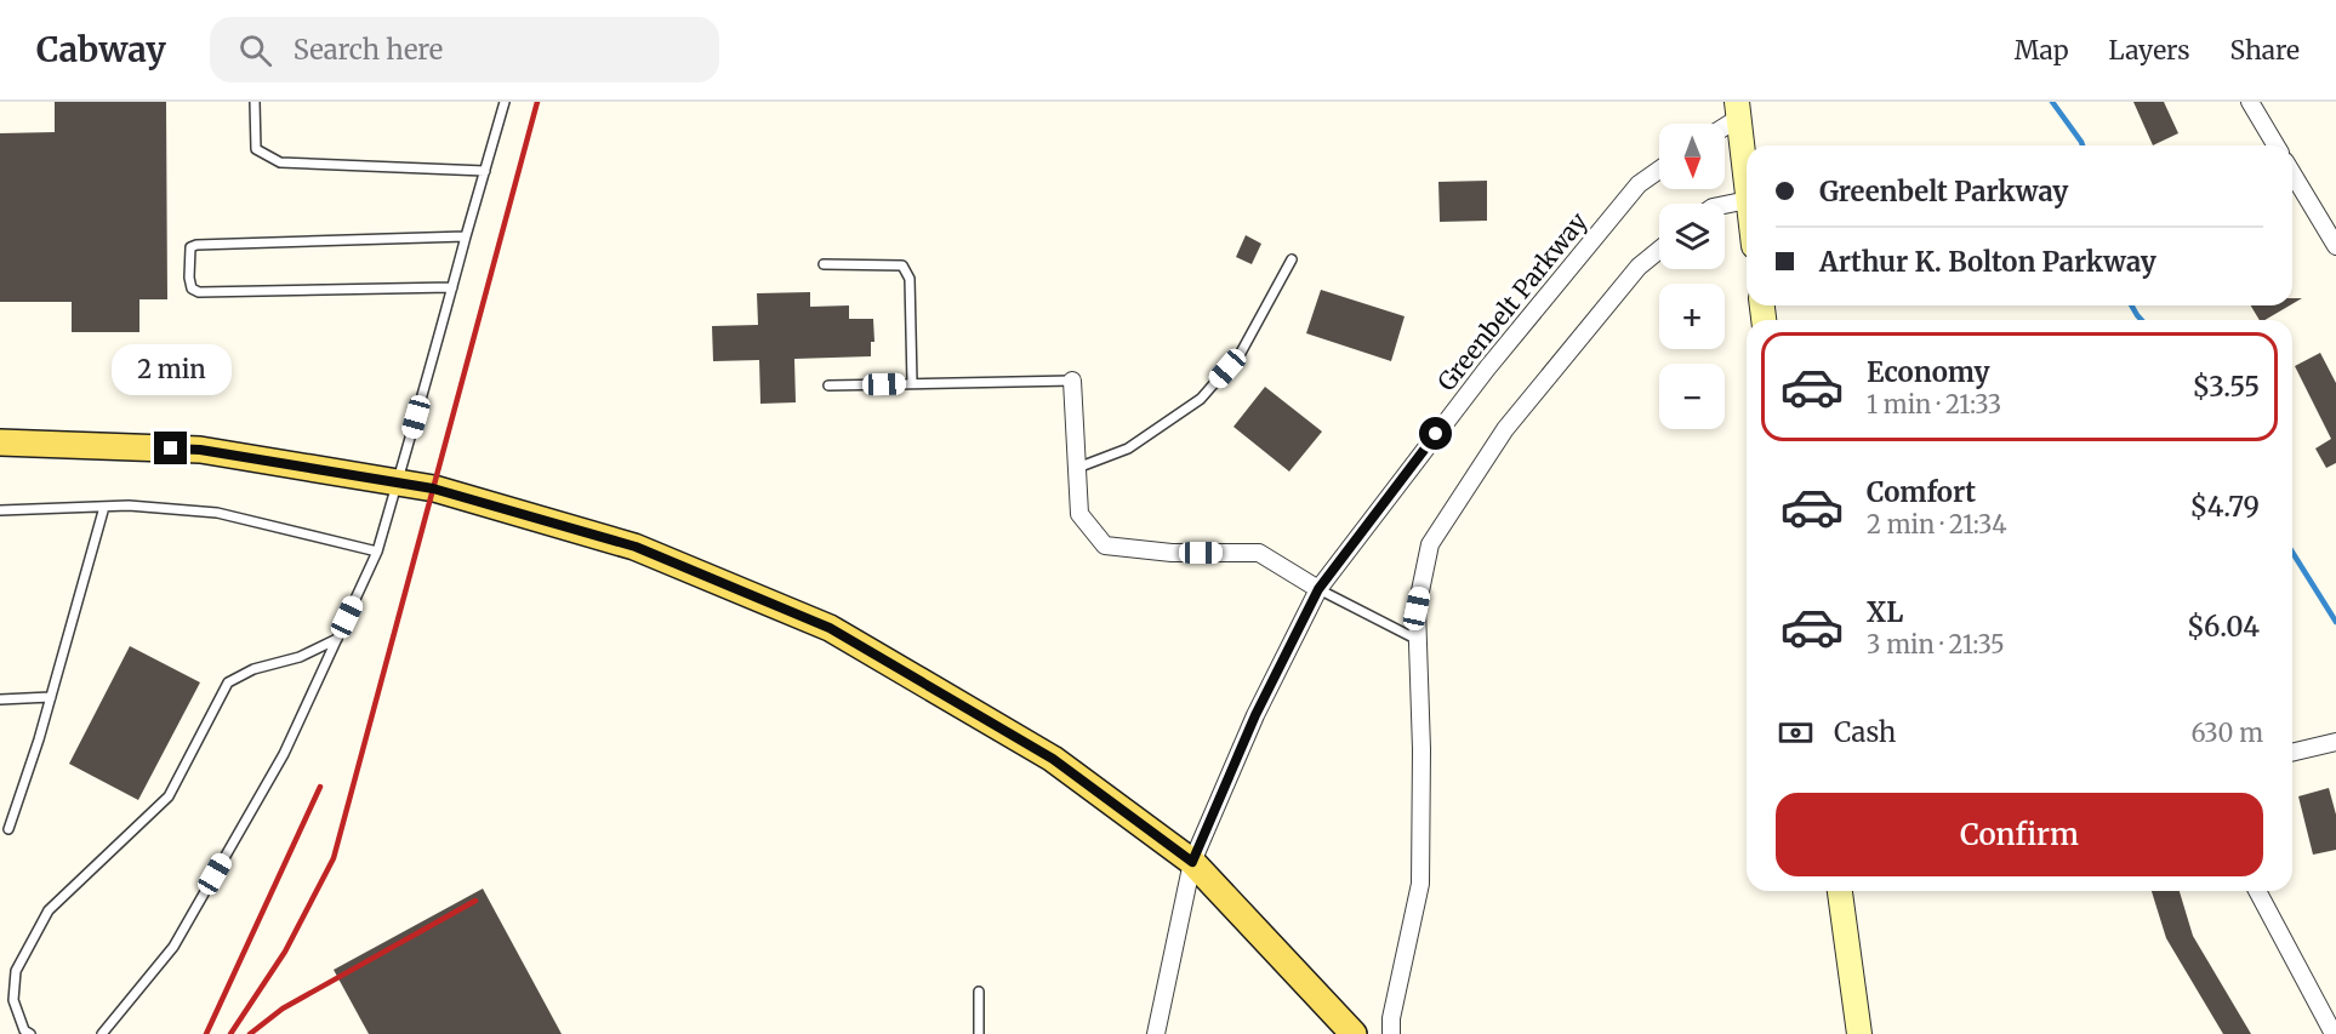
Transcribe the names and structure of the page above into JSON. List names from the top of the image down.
{
  "streets": {
    "street": ["Greenbelt Parkway"]
  },
  "north": "bottom",
  "page": {
    "header": "Cabway",
    "search": "Search here",
    "nav": ["Map", "Layers", "Share"],
    "map_buttons": ["+", "−"],
    "banner": ["Greenbelt Parkway", "Arthur K. Bolton Parkway"],
    "list": [
      {
        "name": "Economy",
        "note": "1 min · 21:33",
        "value": "$3.55"
      },
      {
        "name": "Comfort",
        "note": "2 min · 21:34",
        "value": "$4.79"
      },
      {
        "name": "XL",
        "note": "3 min · 21:35",
        "value": "$6.04"
      }
    ],
    "bubble": "2 min",
    "pay": ["Cash", "630 m"],
    "buttons": "Confirm"
  }
}
